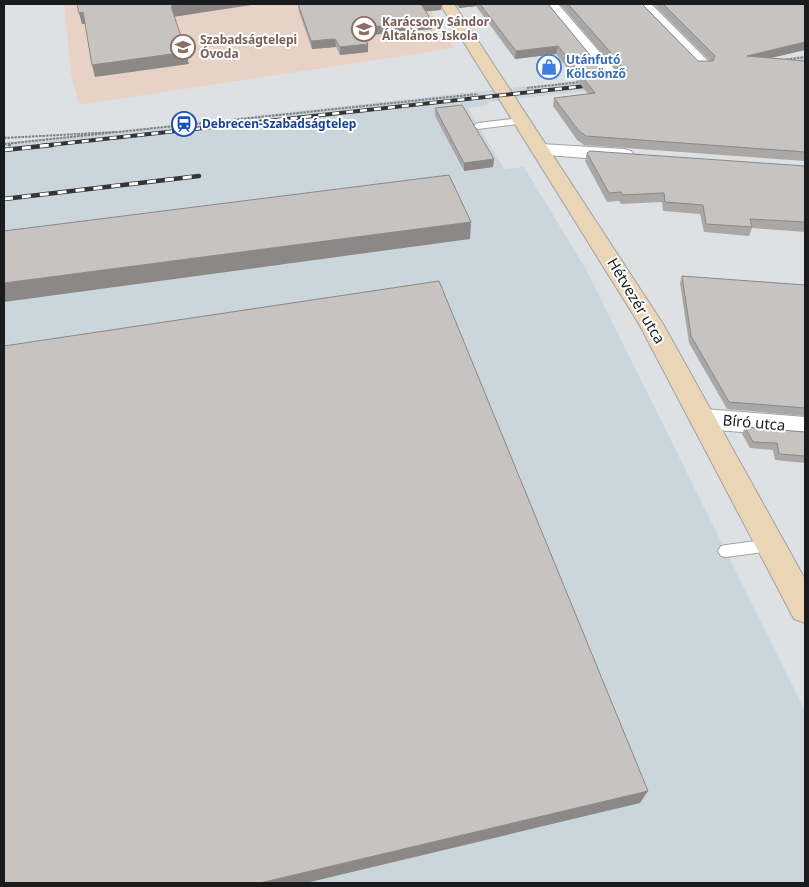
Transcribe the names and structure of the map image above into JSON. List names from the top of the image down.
{
  "streets": {
    "street": ["Hétvezér utca", "Bíró utca"]
  },
  "crossings": [
    ["Hétvezér utca", "Bíró utca"]
  ],
  "places": {
    "school or university": ["Karácsony Sándor Általános Iskola", "Szabadságtelepi Óvoda"],
    "shop": ["Utánfutó Kölcsönző"],
    "station": ["Debrecen-Szabadságtelep"]
  }
}
